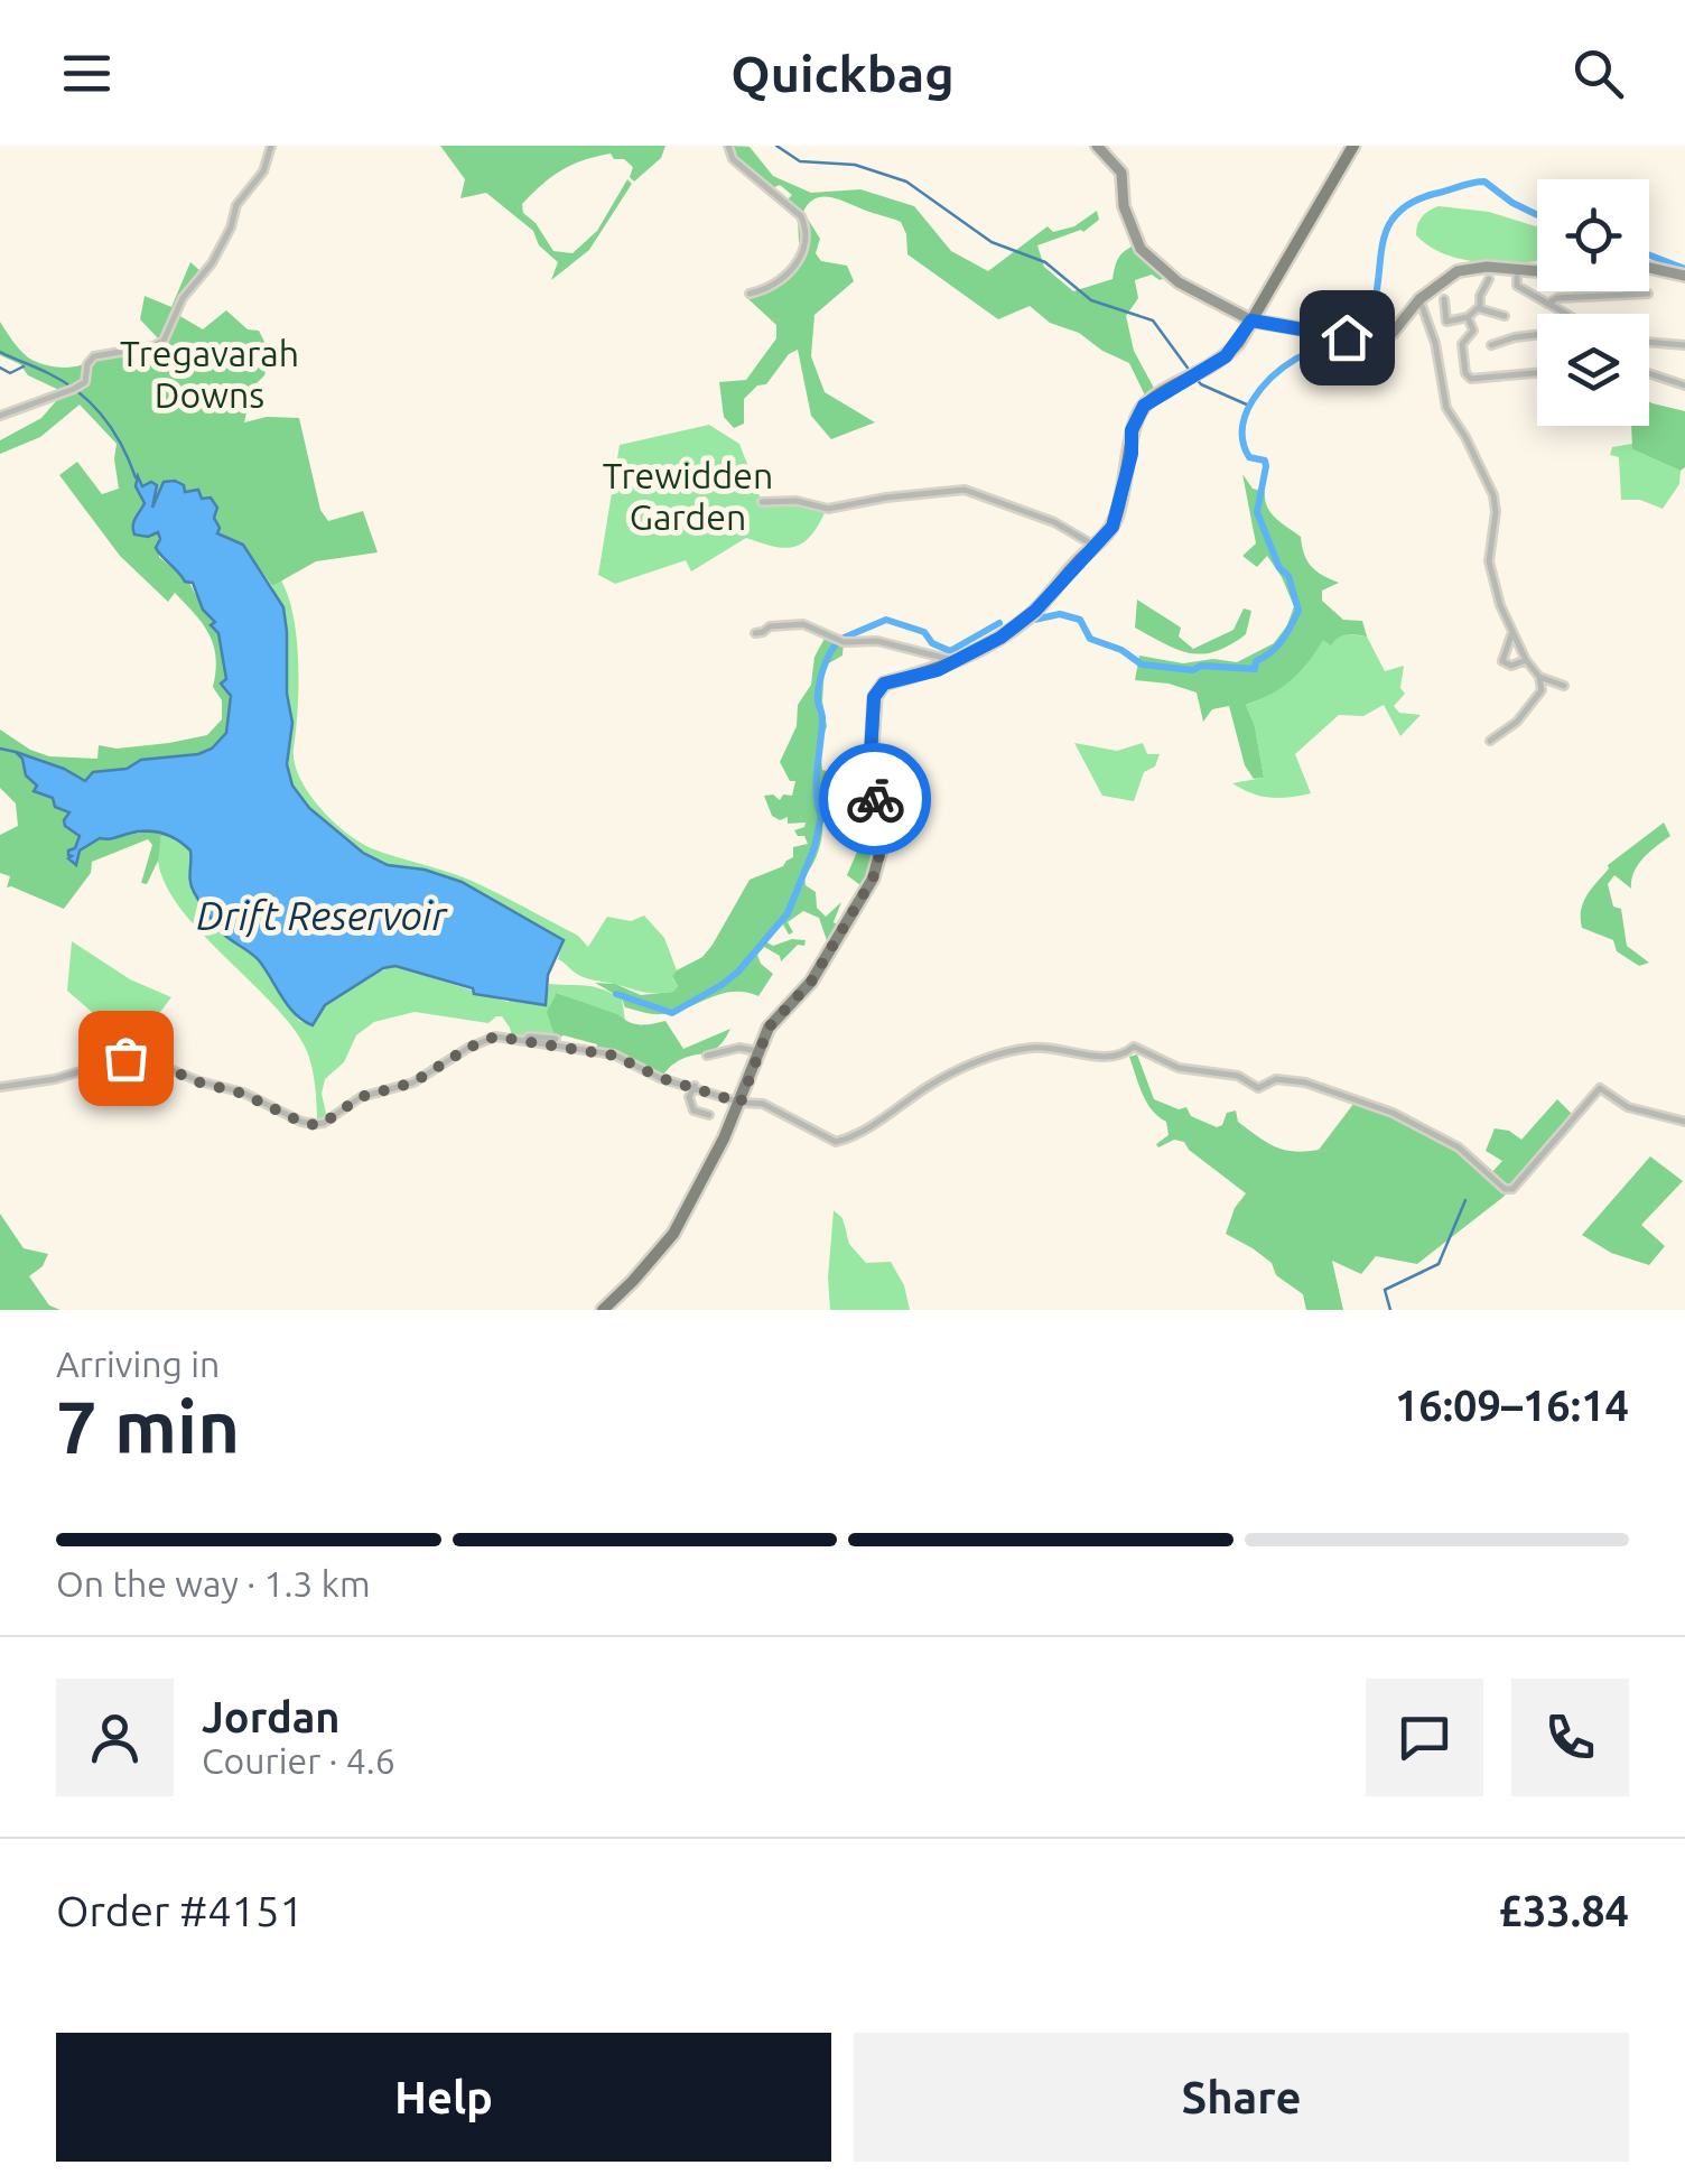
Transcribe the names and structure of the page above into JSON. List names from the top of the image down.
{
  "water": ["Drift Reservoir"],
  "parks": ["Tregavarah Downs", "Trewidden Garden"],
  "page": {
    "header": "Quickbag",
    "heading": ["7 min", "Arriving in", "16:09–16:14"],
    "panel": [
      "Jordan",
      "Courier · 4.6",
      "Order #4151",
      "£33.84"
    ],
    "bar": "On the way · 1.3 km",
    "buttons": ["Help", "Share"]
  }
}
